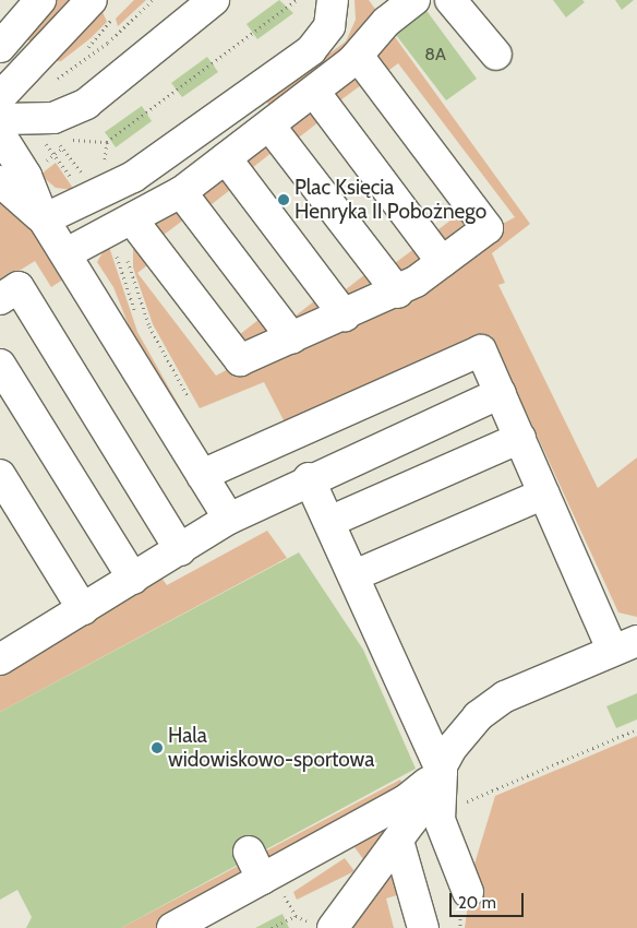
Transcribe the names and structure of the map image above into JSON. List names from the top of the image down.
{
  "places": ["Plac Księcia Henryka II Pobożnego", "Hala widowiskowo-sportowa"],
  "house_numbers": ["8A"],
  "scale_bar": "20 m"
}
